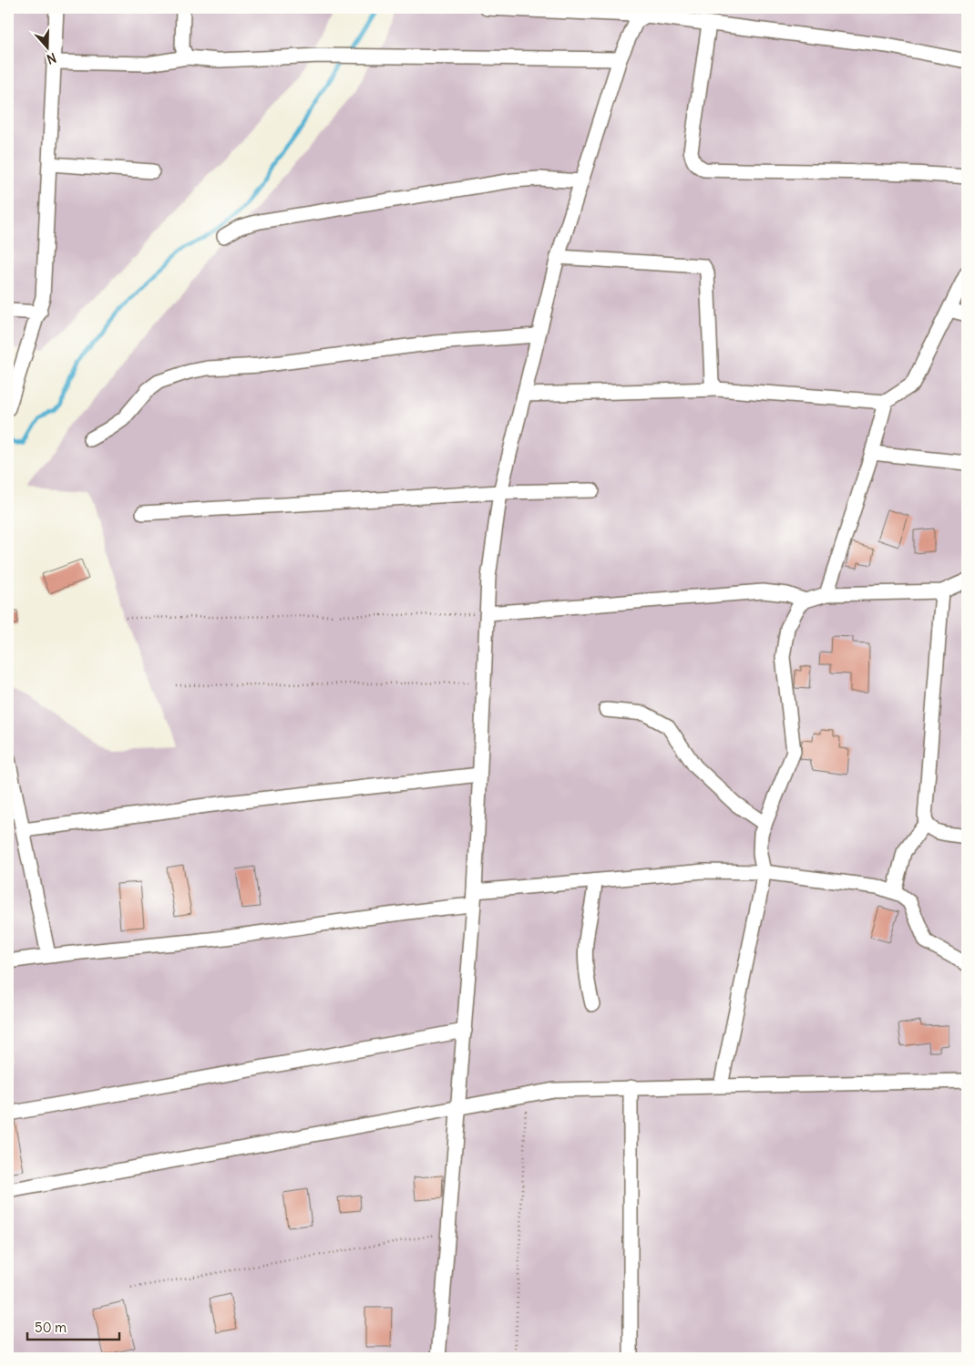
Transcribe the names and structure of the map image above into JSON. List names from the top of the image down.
{
  "scale_bar": "50 m",
  "north": "bottom"
}
